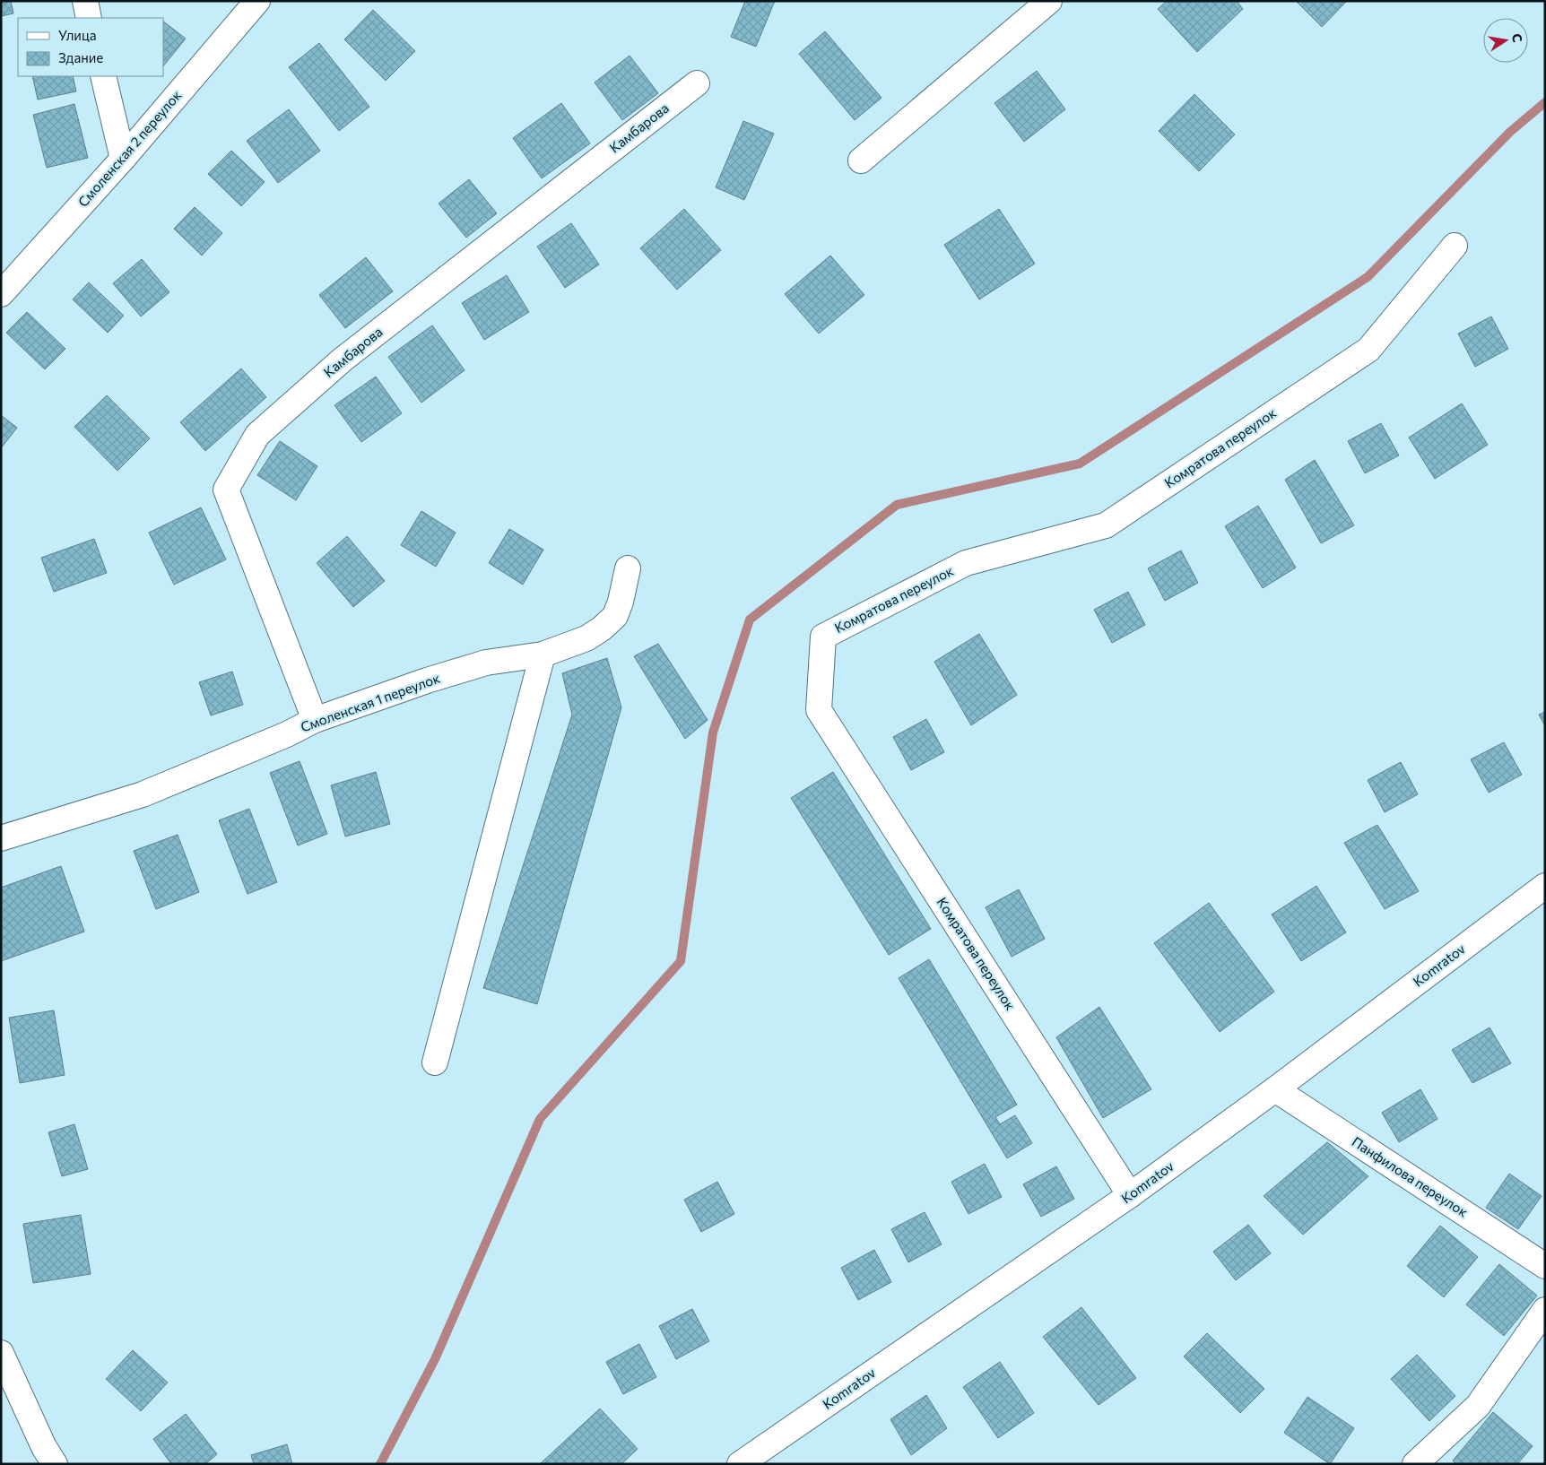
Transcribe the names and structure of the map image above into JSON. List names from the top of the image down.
{
  "streets": {
    "street": [
      "Камбарова",
      "Смоленская 2 переулок",
      "Комратова переулок",
      "Смоленская 1 переулок",
      "Komratov",
      "Панфилова переулок"
    ]
  },
  "crossings": [
    ["Камбарова", "Смоленская 1 переулок"],
    ["Комратова переулок", "Komratov"],
    ["Komratov", "Панфилова переулок"]
  ],
  "legend": ["Улица", "Здание"],
  "north": "right"
}
